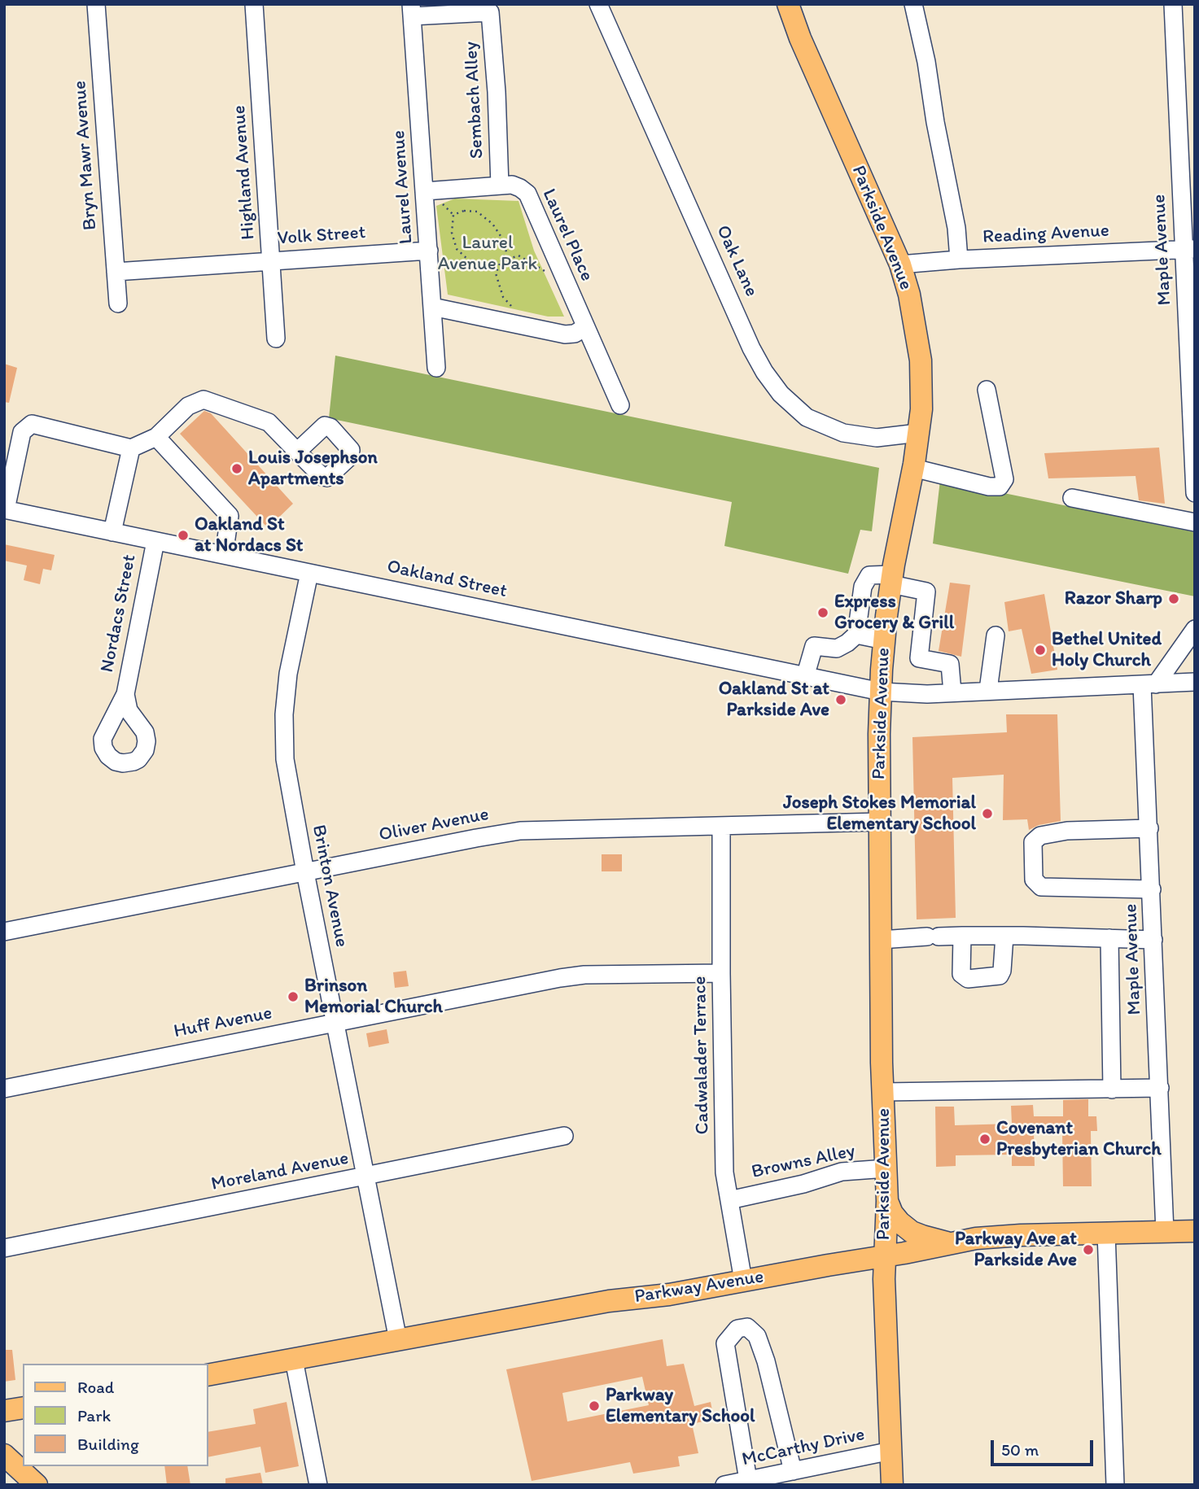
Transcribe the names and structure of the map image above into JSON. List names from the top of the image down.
{
  "streets": {
    "main road": ["Parkside Avenue", "Parkway Avenue"],
    "street": [
      "Sembach Alley",
      "Bryn Mawr Avenue",
      "Highland Avenue",
      "Laurel Avenue",
      "Reading Avenue",
      "Laurel Place",
      "Volk Street",
      "Maple Avenue",
      "Oak Lane",
      "Oakland Street",
      "Nordacs Street",
      "Oliver Avenue",
      "Brinton Avenue",
      "Huff Avenue",
      "Cadwalader Terrace",
      "Browns Alley",
      "Moreland Avenue",
      "McCarthy Drive"
    ]
  },
  "crossings": [
    ["Sembach Alley", "Laurel Avenue"],
    ["Sembach Alley", "Laurel Place"],
    ["Bryn Mawr Avenue", "Volk Street"],
    ["Highland Avenue", "Volk Street"],
    ["Laurel Avenue", "Laurel Place"],
    ["Laurel Avenue", "Volk Street"],
    ["Parkside Avenue", "Reading Avenue"],
    ["Parkside Avenue", "Oak Lane"],
    ["Parkside Avenue", "Oakland Street"],
    ["Parkside Avenue", "Oliver Avenue"],
    ["Parkside Avenue", "Browns Alley"],
    ["Parkside Avenue", "Parkway Avenue"],
    ["Parkside Avenue", "McCarthy Drive"],
    ["Reading Avenue", "Maple Avenue"],
    ["Maple Avenue", "Oakland Street"],
    ["Maple Avenue", "Parkway Avenue"],
    ["Oakland Street", "Nordacs Street"],
    ["Oakland Street", "Brinton Avenue"],
    ["Oliver Avenue", "Brinton Avenue"],
    ["Oliver Avenue", "Cadwalader Terrace"],
    ["Brinton Avenue", "Huff Avenue"],
    ["Brinton Avenue", "Moreland Avenue"],
    ["Brinton Avenue", "Parkway Avenue"],
    ["Huff Avenue", "Cadwalader Terrace"],
    ["Cadwalader Terrace", "Browns Alley"],
    ["Cadwalader Terrace", "Parkway Avenue"]
  ],
  "parks": ["Laurel Avenue Park"],
  "places": [
    "Louis Josephson Apartments",
    "Oakland St at Nordacs St",
    "Razor Sharp",
    "Express Grocery & Grill",
    "Bethel United Holy Church",
    "Oakland St at Parkside Ave",
    "Joseph Stokes Memorial Elementary School",
    "Brinson Memorial Church",
    "Covenant Presbyterian Church",
    "Parkway Ave at Parkside Ave",
    "Parkway Elementary School"
  ],
  "legend": ["Road", "Park", "Building"],
  "scale_bar": "50 m"
}
